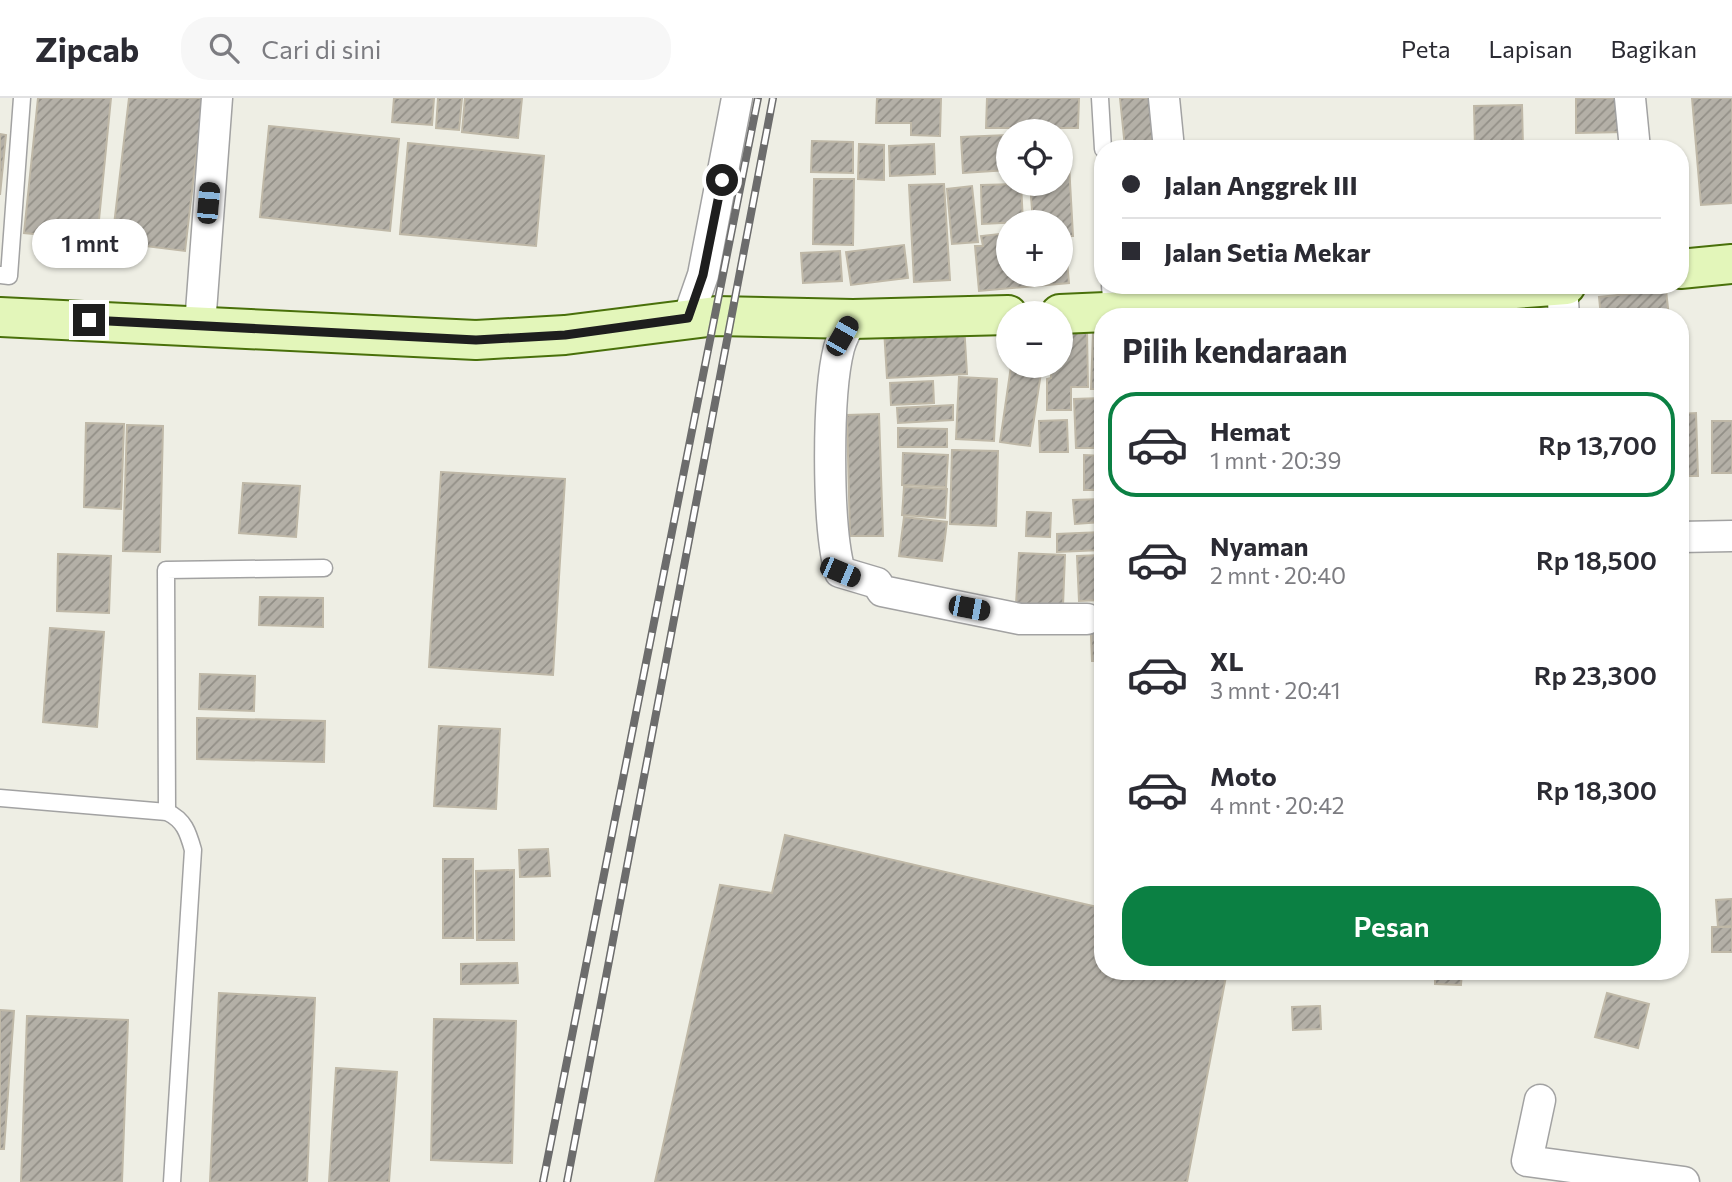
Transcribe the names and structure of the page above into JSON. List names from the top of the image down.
{
  "page": {
    "header": "Zipcab",
    "search": "Cari di sini",
    "nav": ["Peta", "Lapisan", "Bagikan"],
    "map_buttons": ["+", "−"],
    "banner": ["Jalan Anggrek III", "Jalan Setia Mekar"],
    "bubble": "1 mnt",
    "heading": "Pilih kendaraan",
    "list": [
      {
        "name": "Hemat",
        "note": "1 mnt · 20:39",
        "value": "Rp 13,700"
      },
      {
        "name": "Nyaman",
        "note": "2 mnt · 20:40",
        "value": "Rp 18,500"
      },
      {
        "name": "XL",
        "note": "3 mnt · 20:41",
        "value": "Rp 23,300"
      },
      {
        "name": "Moto",
        "note": "4 mnt · 20:42",
        "value": "Rp 18,300"
      }
    ],
    "buttons": "Pesan"
  }
}
